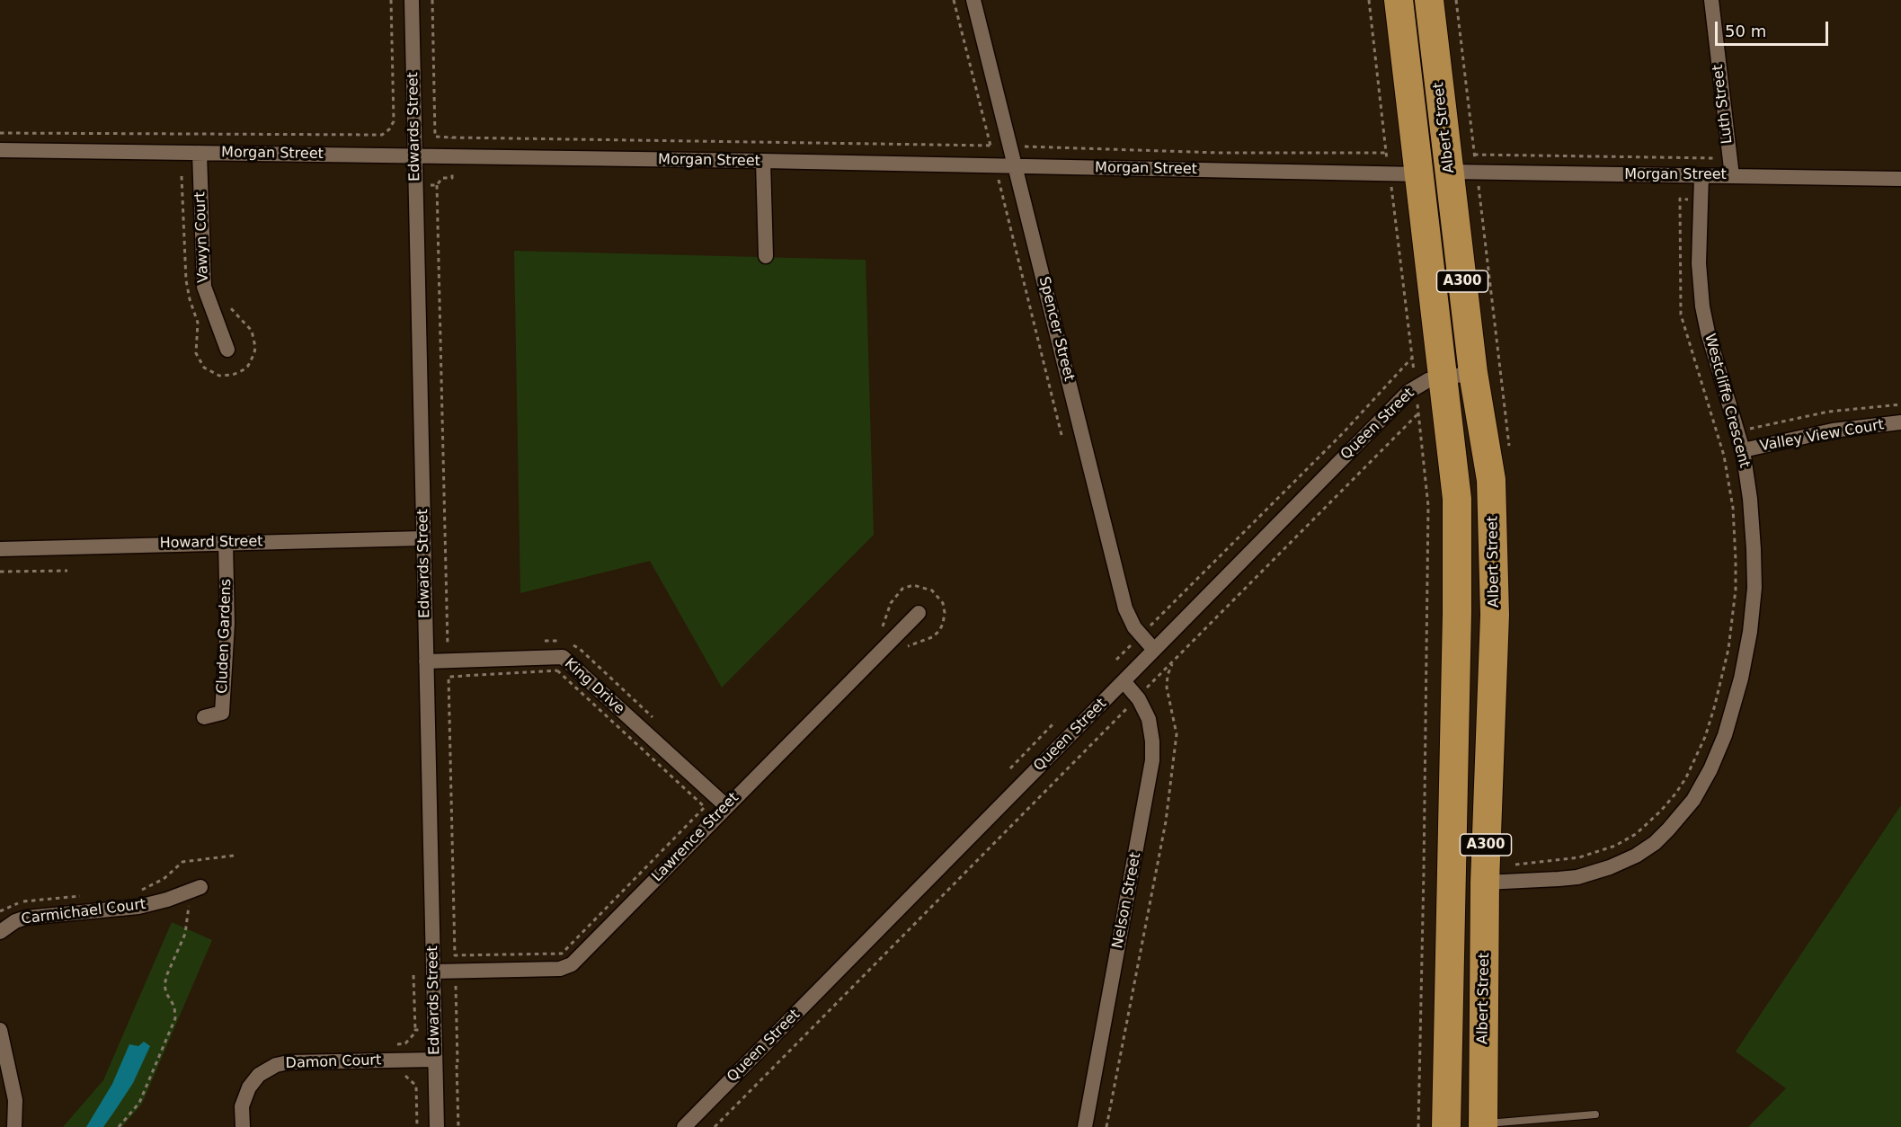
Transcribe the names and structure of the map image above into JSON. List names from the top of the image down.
{
  "streets": {
    "highway": ["Albert Street", "A300"],
    "street": [
      "Luth Street",
      "Edwards Street",
      "Morgan Street",
      "Vawyn Court",
      "Spencer Street",
      "Westcliffe Crescent",
      "Queen Street",
      "Valley View Court",
      "Howard Street",
      "Cluden Gardens",
      "King Drive",
      "Lawrence Street",
      "Nelson Street",
      "Carmichael Court",
      "Damon Court"
    ]
  },
  "crossings": [
    ["Luth Street", "Morgan Street"],
    ["Edwards Street", "Morgan Street"],
    ["Edwards Street", "Howard Street"],
    ["Edwards Street", "King Drive"],
    ["Edwards Street", "Lawrence Street"],
    ["Edwards Street", "Damon Court"],
    ["Albert Street", "Morgan Street"],
    ["Albert Street", "Westcliffe Crescent"],
    ["Albert Street", "Queen Street"],
    ["Morgan Street", "Vawyn Court"],
    ["Morgan Street", "Spencer Street"],
    ["Morgan Street", "Westcliffe Crescent"],
    ["Spencer Street", "Queen Street"],
    ["Westcliffe Crescent", "Valley View Court"],
    ["Queen Street", "Nelson Street"],
    ["Howard Street", "Cluden Gardens"],
    ["King Drive", "Lawrence Street"]
  ],
  "scale_bar": "50 m"
}
